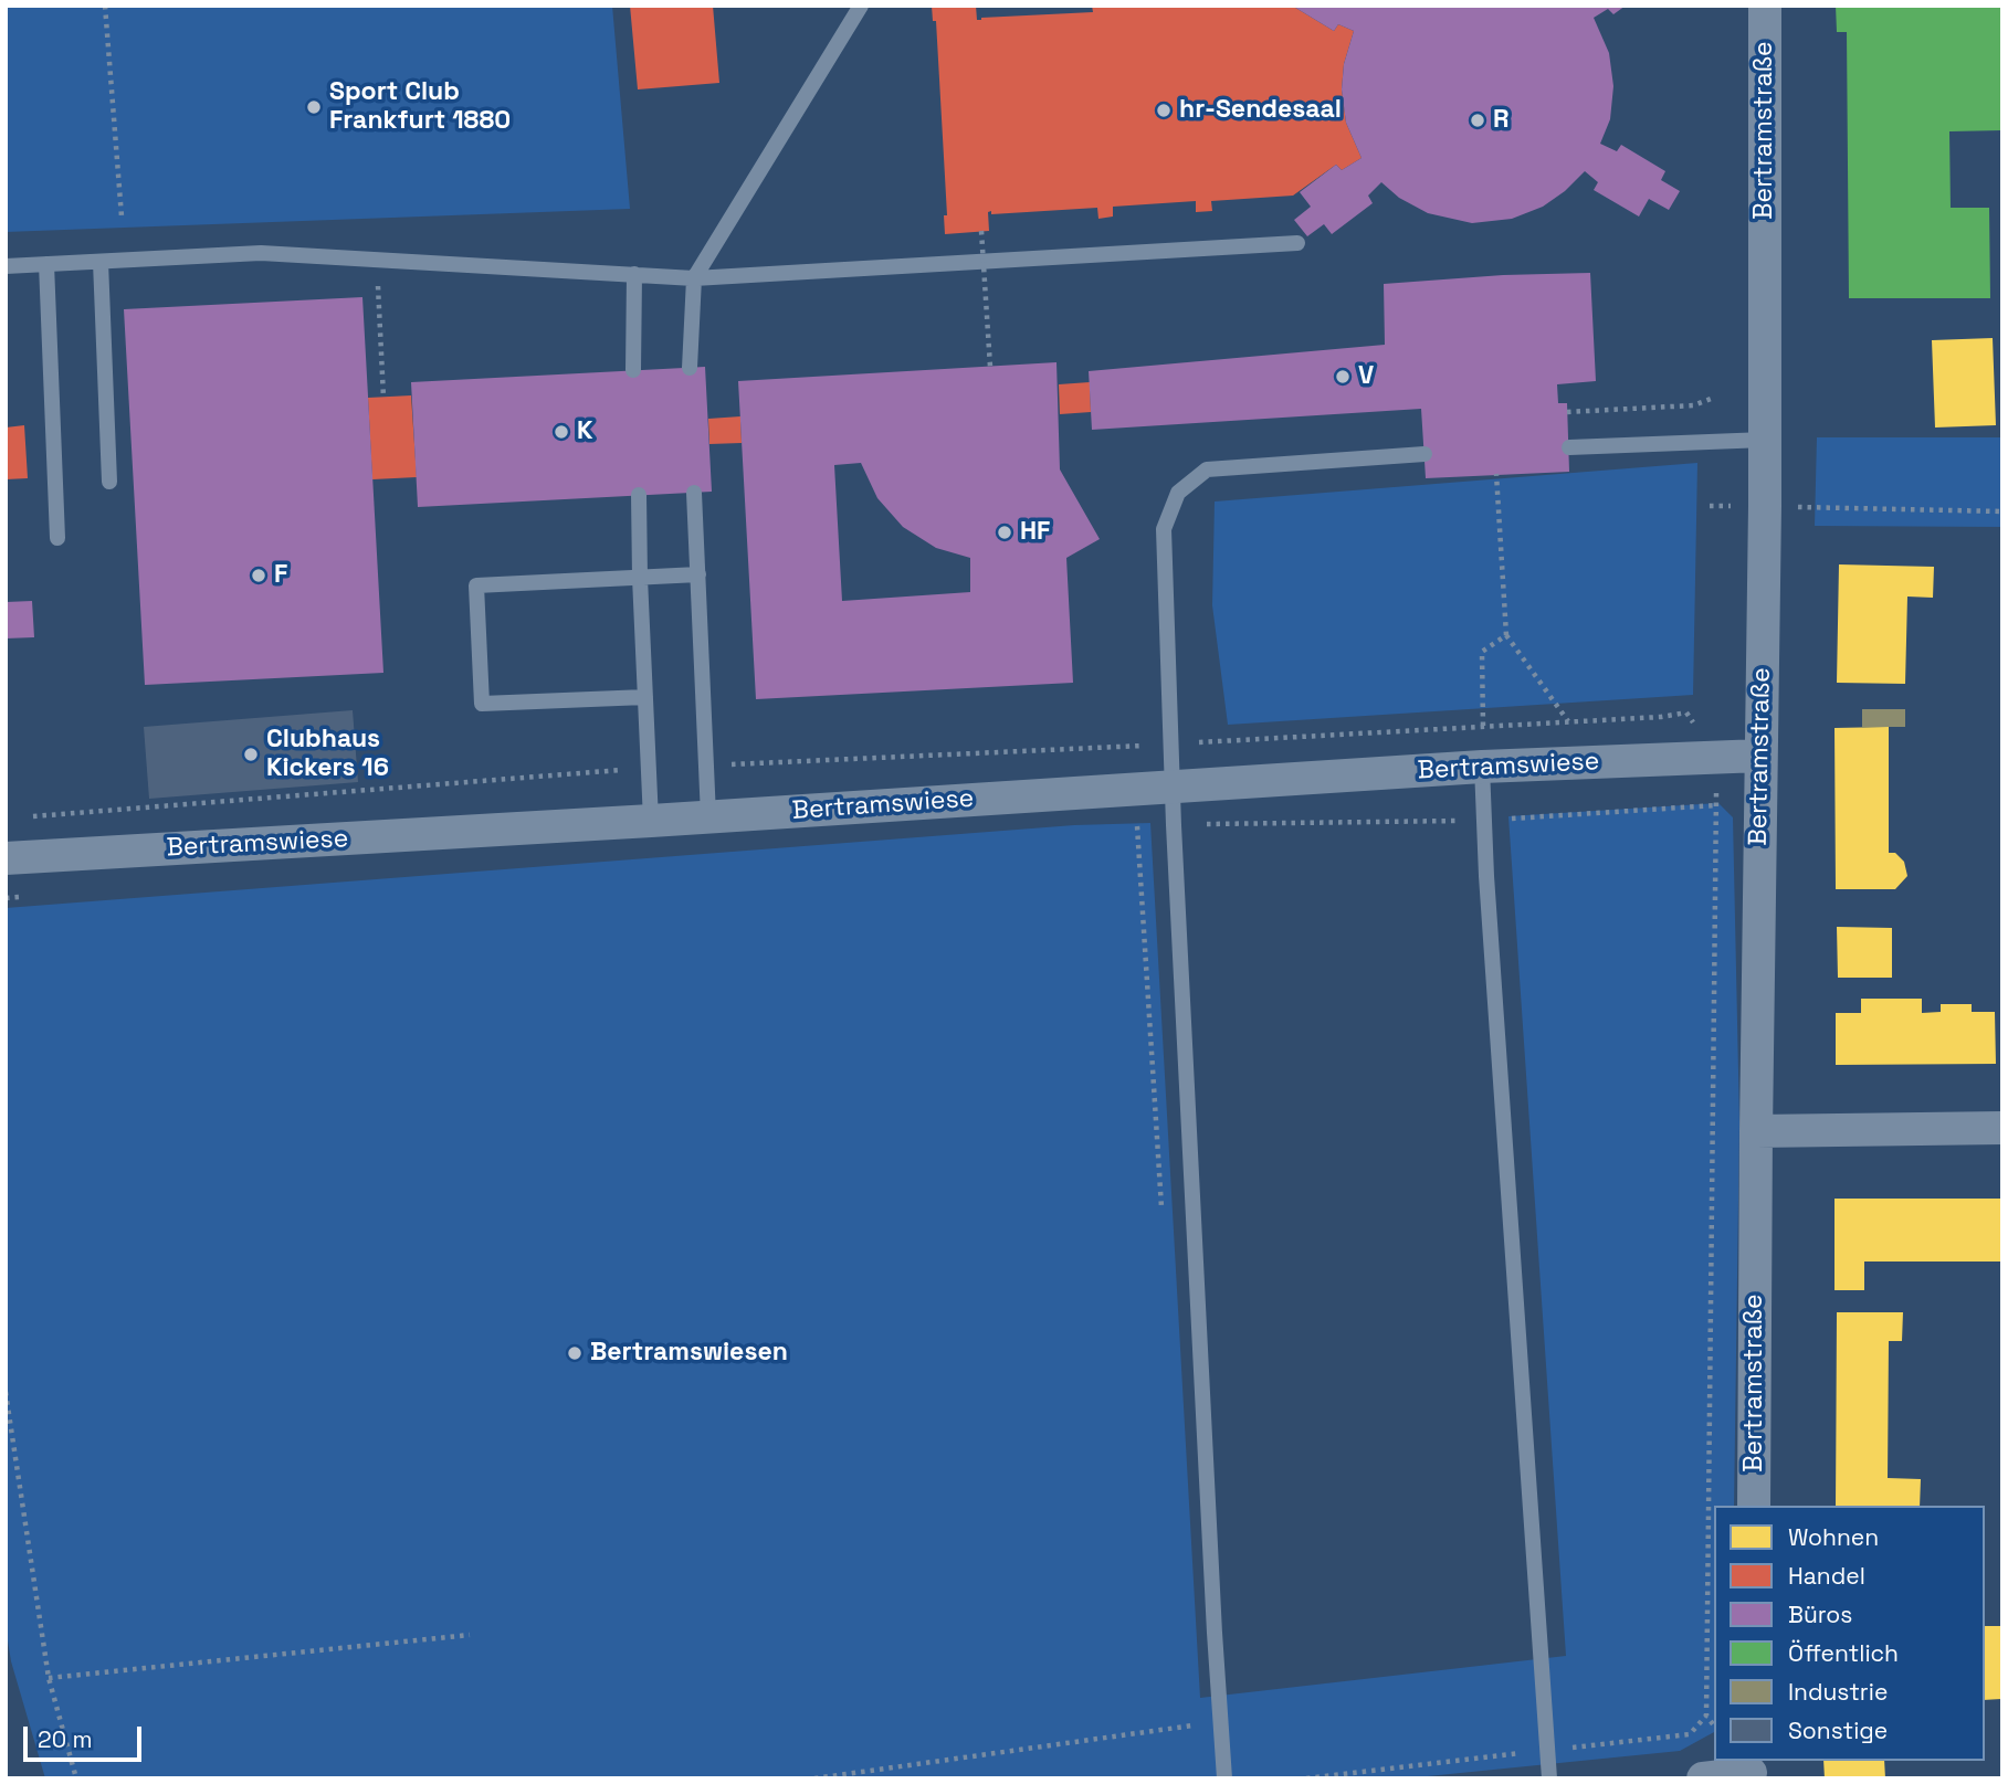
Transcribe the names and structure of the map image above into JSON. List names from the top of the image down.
{
  "streets": {
    "street": ["Bertramstraße", "Bertramswiese"]
  },
  "crossings": [
    ["Bertramstraße", "Bertramswiese"]
  ],
  "places": [
    "Sport Club Frankfurt 1880",
    "hr-Sendesaal",
    "R",
    "V",
    "K",
    "HF",
    "F",
    "Clubhaus Kickers 16",
    "Bertramswiesen"
  ],
  "legend": [
    "Wohnen",
    "Handel",
    "Büros",
    "Öffentlich",
    "Industrie",
    "Sonstige"
  ],
  "scale_bar": "20 m"
}
